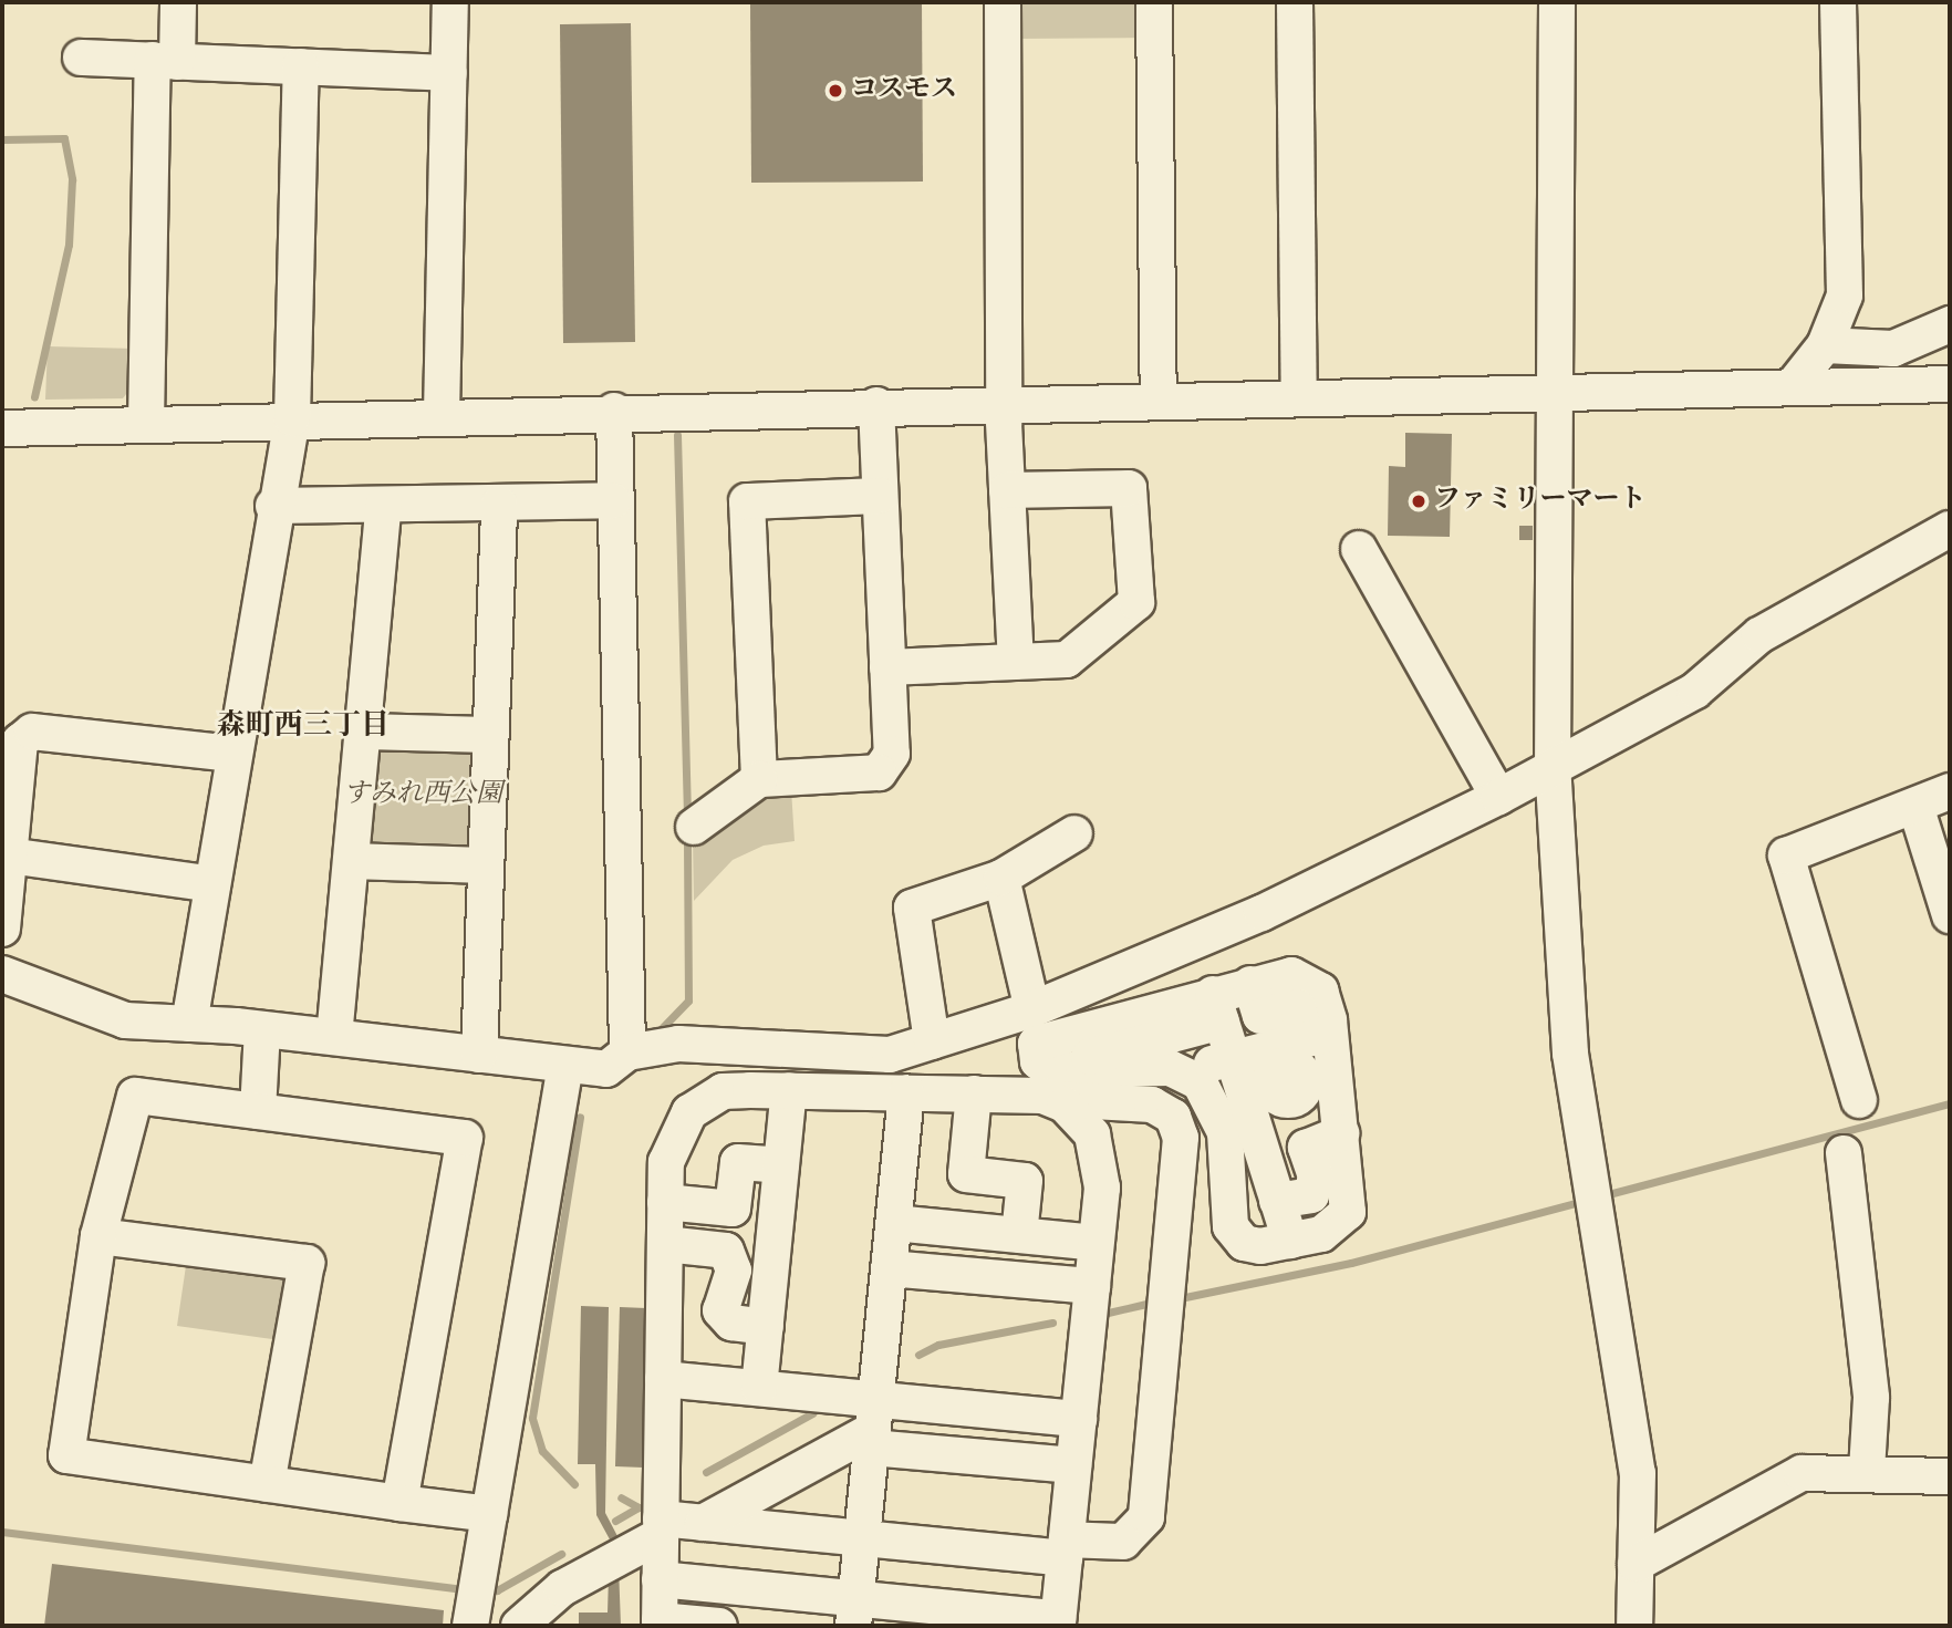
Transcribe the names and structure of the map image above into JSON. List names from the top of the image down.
{
  "districts": ["森町西三丁目"],
  "parks": ["すみれ西公園"],
  "places": ["コスモス", "ファミリーマート"]
}
